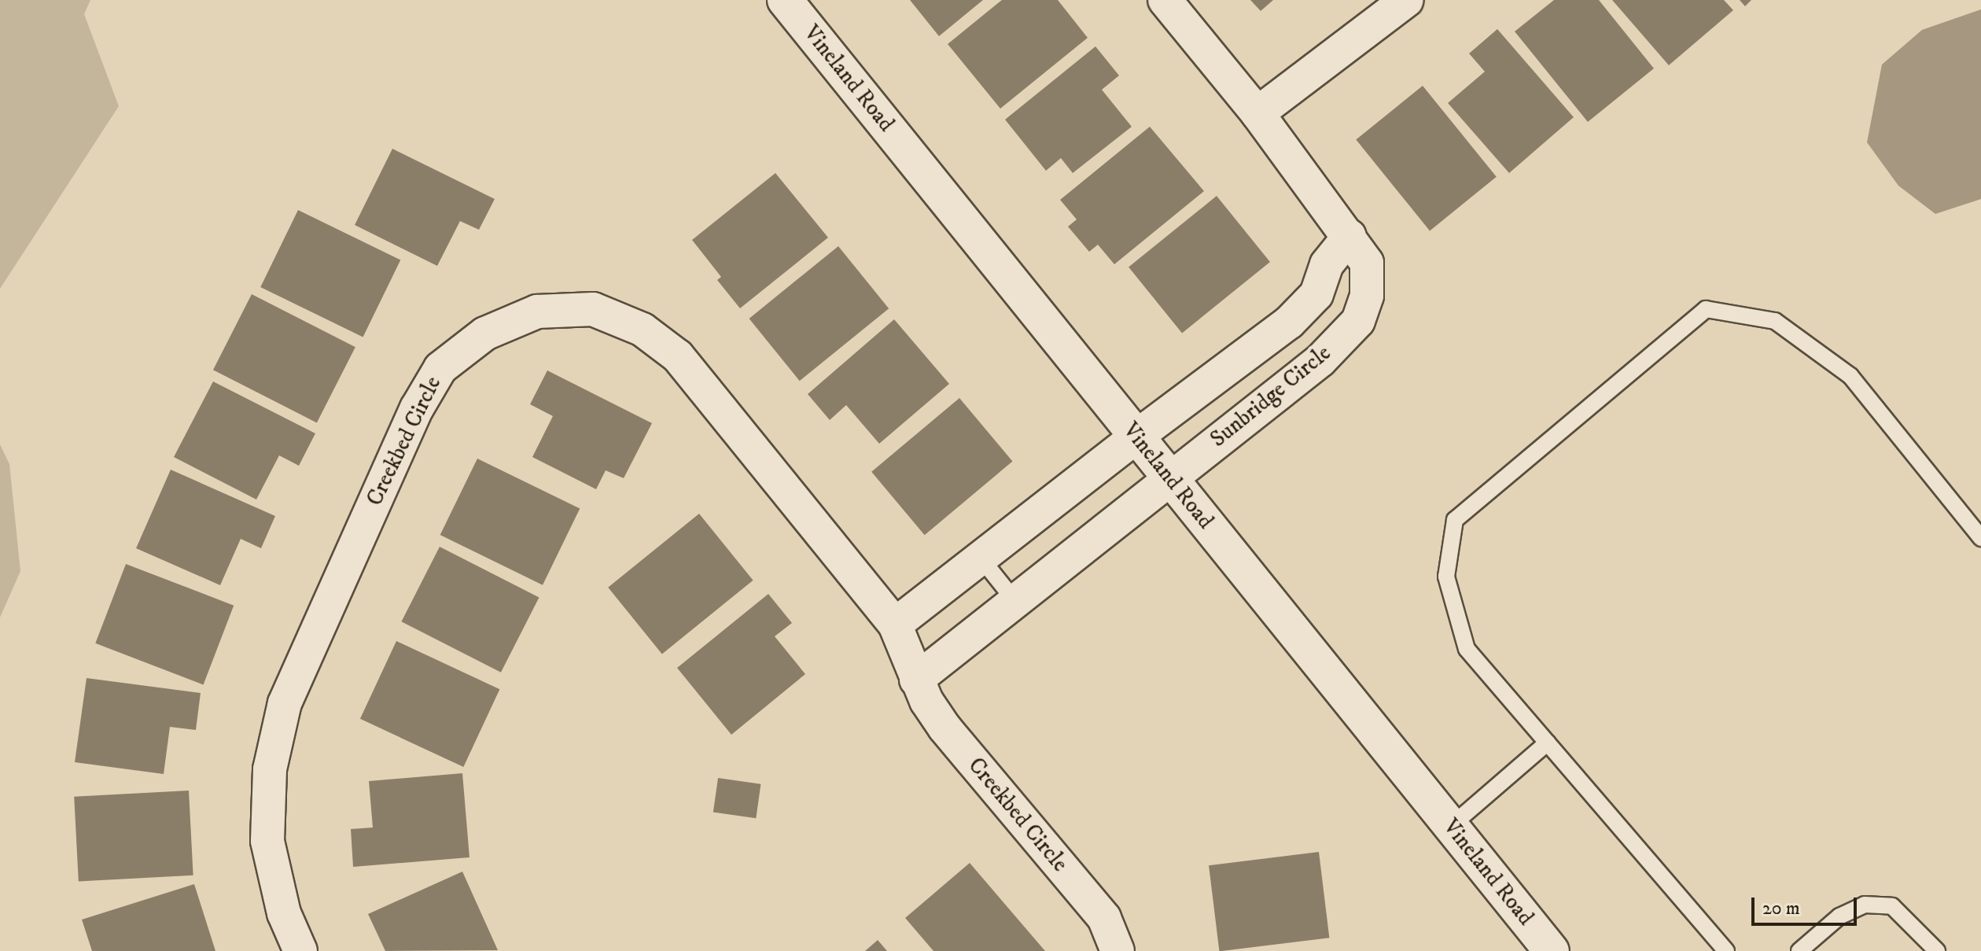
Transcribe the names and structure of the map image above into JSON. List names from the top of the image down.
{
  "streets": {
    "main road": ["Vineland Road"],
    "street": ["Sunbridge Circle", "Creekbed Circle"]
  },
  "crossings": [
    ["Vineland Road", "Sunbridge Circle"]
  ],
  "scale_bar": "20 m"
}
